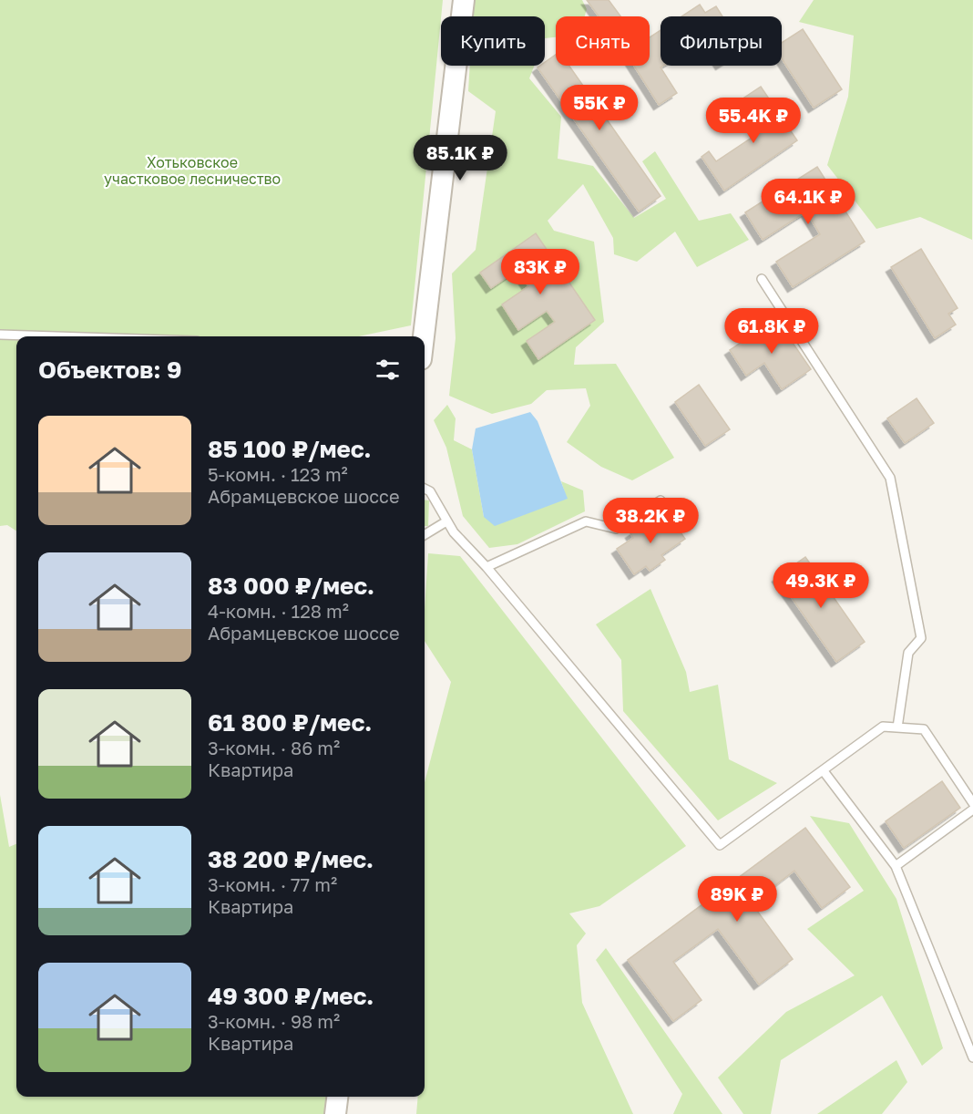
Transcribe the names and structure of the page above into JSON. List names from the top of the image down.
{
  "parks": ["Хотьковское участковое лесничество"],
  "page": {
    "chip": ["Купить", "Снять", "Фильтры"],
    "price": [
      "55K ₽",
      "55.4K ₽",
      "85.1K ₽",
      "64.1K ₽",
      "83K ₽",
      "61.8K ₽",
      "38.2K ₽",
      "49.3K ₽",
      "89K ₽"
    ],
    "heading": "Объектов: 9",
    "list": [
      {
        "name": "85 100 ₽/мес.",
        "note": "5-комн. · 123 m² · Абрамцевское шоссе"
      },
      {
        "name": "83 000 ₽/мес.",
        "note": "4-комн. · 128 m² · Абрамцевское шоссе"
      },
      {
        "name": "61 800 ₽/мес.",
        "note": "3-комн. · 86 m² · Квартира"
      },
      {
        "name": "38 200 ₽/мес.",
        "note": "3-комн. · 77 m² · Квартира"
      },
      {
        "name": "49 300 ₽/мес.",
        "note": "3-комн. · 98 m² · Квартира"
      }
    ]
  }
}
